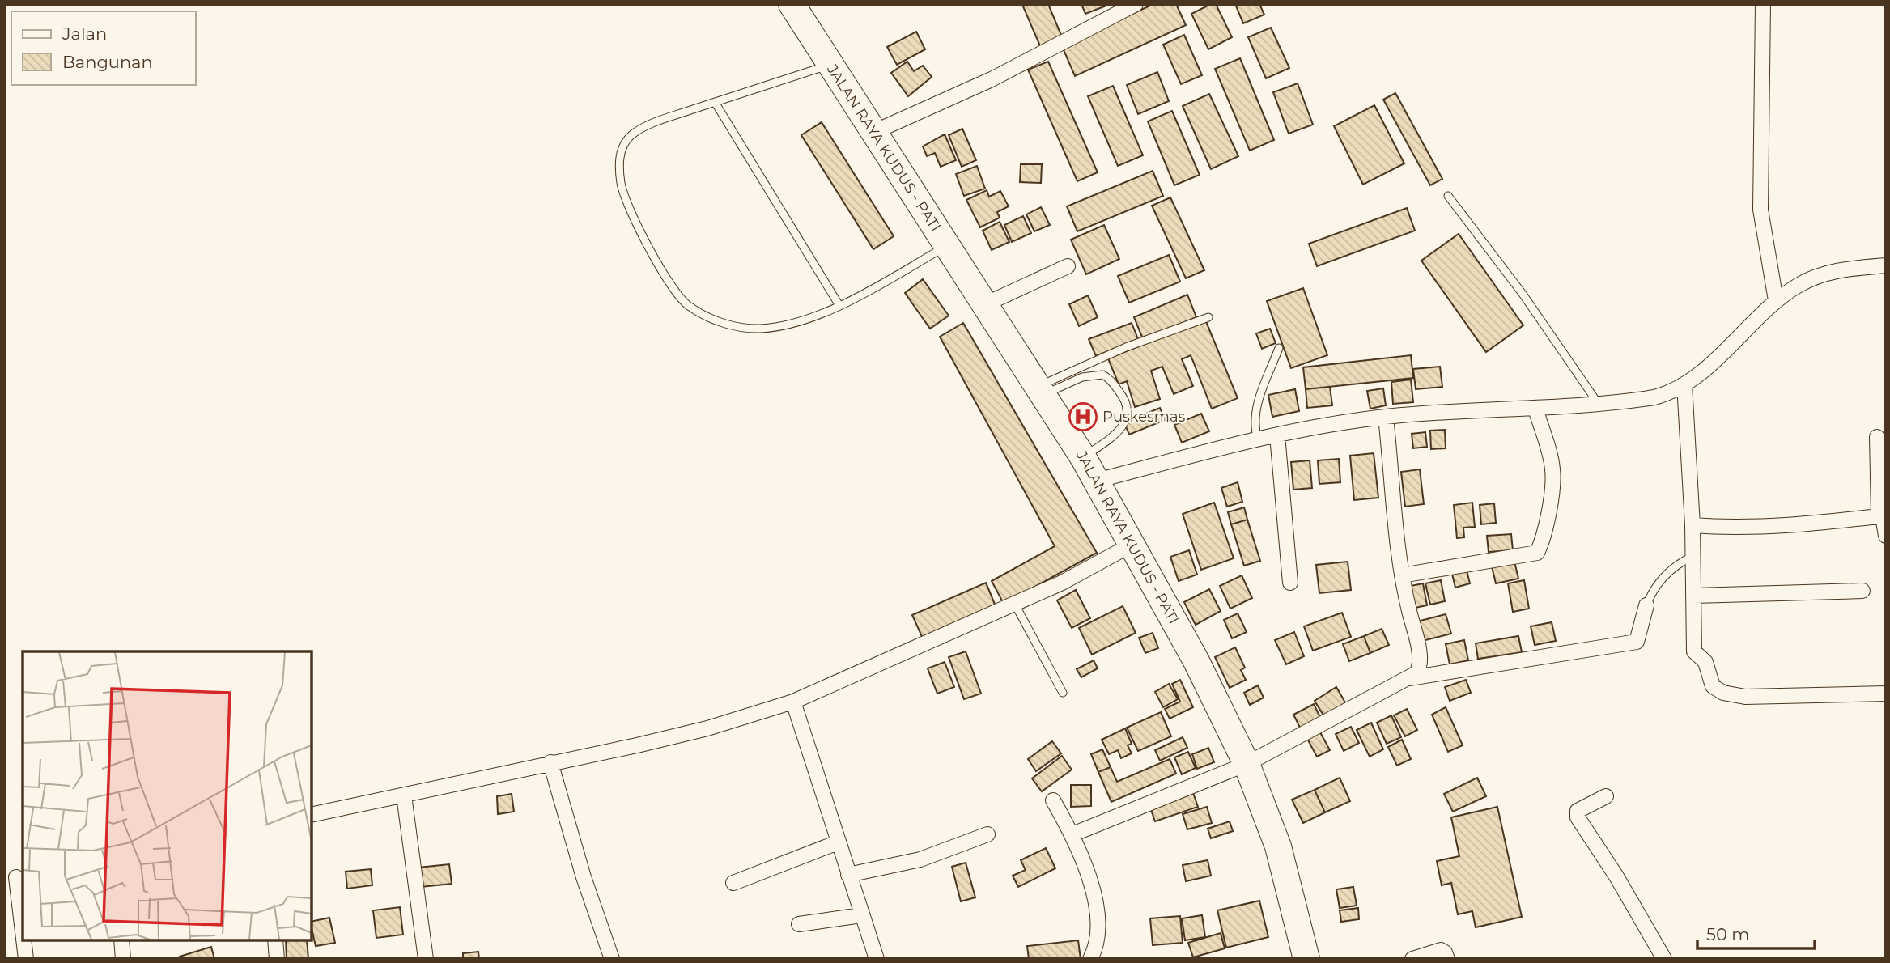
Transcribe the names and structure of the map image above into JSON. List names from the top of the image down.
{
  "streets": {
    "highway": ["JALAN RAYA KUDUS - PATI"]
  },
  "places": {
    "hospital": ["Puskesmas"]
  },
  "legend": ["Jalan", "Bangunan"],
  "scale_bar": "50 m"
}
